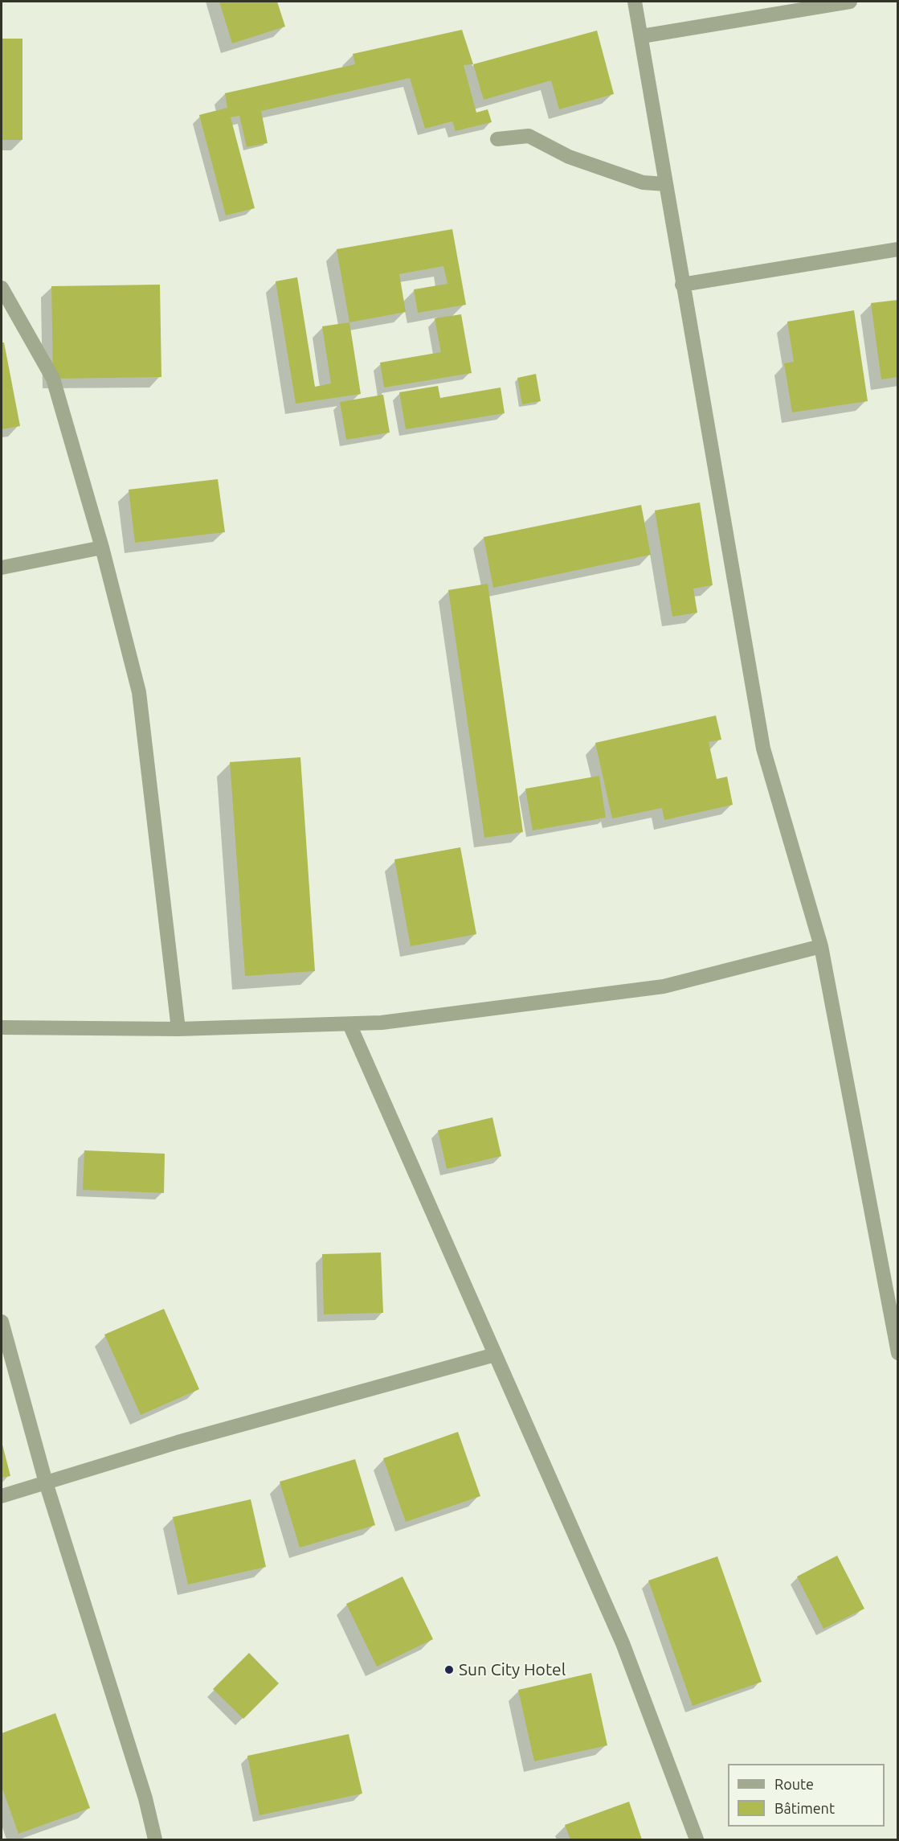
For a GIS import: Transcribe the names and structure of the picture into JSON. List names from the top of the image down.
{
  "places": ["Sun City Hotel"],
  "legend": ["Route", "Bâtiment"]
}
